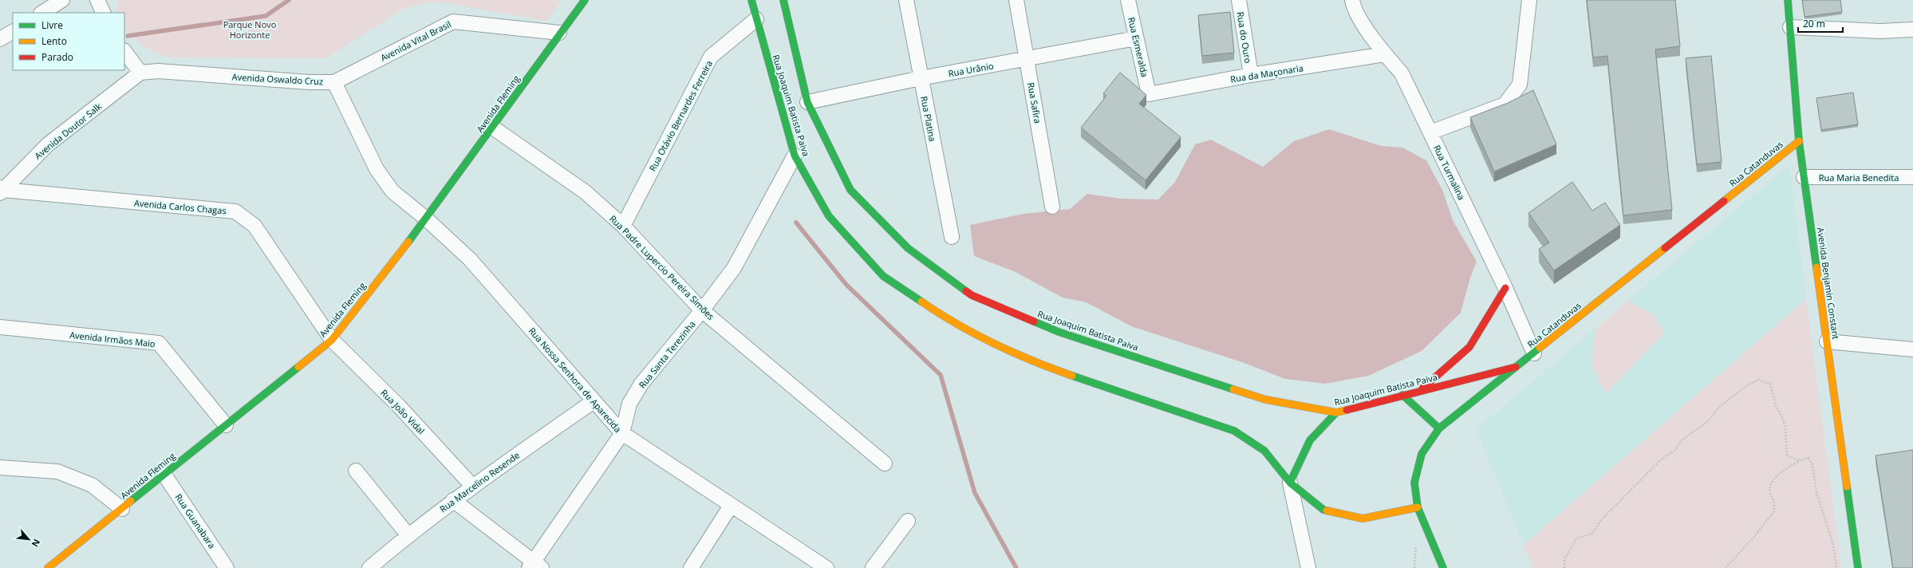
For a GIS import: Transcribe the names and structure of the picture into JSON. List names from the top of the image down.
{
  "streets": {
    "main road": [
      "Avenida Fleming",
      "Rua Joaquim Batista Paiva",
      "Rua Catanduvas",
      "Avenida Benjamin Constant"
    ],
    "street": [
      "Rua do Ouro",
      "Avenida Vital Brasil",
      "Rua Esmeralda",
      "Rua Urânio",
      "Rua da Maçonaria",
      "Avenida Oswaldo Cruz",
      "Rua Safira",
      "Rua Otávio Bernardes Ferreira",
      "Rua Platina",
      "Avenida Doutor Salk",
      "Rua Turmalina",
      "Rua Maria Benedita",
      "Avenida Carlos Chagas",
      "Rua Padre Lupercio Pereira Simões",
      "Avenida Irmãos Maio",
      "Rua Santa Terezinha",
      "Rua Nossa Senhora de Aparecida",
      "Rua João Vidal",
      "Rua Marcelino Resende",
      "Rua Guanabara"
    ]
  },
  "crossings": [
    ["Rua do Ouro", "Rua da Maçonaria"],
    ["Avenida Vital Brasil", "Avenida Oswaldo Cruz"],
    ["Avenida Vital Brasil", "Avenida Fleming"],
    ["Rua Esmeralda", "Rua Urânio"],
    ["Rua Esmeralda", "Rua da Maçonaria"],
    ["Rua Urânio", "Rua Safira"],
    ["Rua Urânio", "Rua Joaquim Batista Paiva"],
    ["Rua Urânio", "Rua Platina"],
    ["Rua da Maçonaria", "Rua Turmalina"],
    ["Avenida Oswaldo Cruz", "Avenida Fleming"],
    ["Avenida Oswaldo Cruz", "Avenida Doutor Salk"],
    ["Avenida Oswaldo Cruz", "Rua Nossa Senhora de Aparecida"],
    ["Avenida Fleming", "Avenida Carlos Chagas"],
    ["Avenida Fleming", "Rua Padre Lupercio Pereira Simões"],
    ["Avenida Fleming", "Avenida Irmãos Maio"],
    ["Avenida Fleming", "Rua Nossa Senhora de Aparecida"],
    ["Avenida Fleming", "Rua João Vidal"],
    ["Avenida Fleming", "Rua Guanabara"],
    ["Rua Joaquim Batista Paiva", "Rua Otávio Bernardes Ferreira"],
    ["Rua Joaquim Batista Paiva", "Rua Catanduvas"],
    ["Rua Joaquim Batista Paiva", "Rua Santa Terezinha"],
    ["Rua Otávio Bernardes Ferreira", "Rua Padre Lupercio Pereira Simões"],
    ["Avenida Doutor Salk", "Avenida Carlos Chagas"],
    ["Rua Catanduvas", "Rua Turmalina"],
    ["Rua Catanduvas", "Avenida Benjamin Constant"],
    ["Rua Maria Benedita", "Avenida Benjamin Constant"],
    ["Avenida Carlos Chagas", "Rua João Vidal"],
    ["Rua Padre Lupercio Pereira Simões", "Rua Santa Terezinha"],
    ["Rua Santa Terezinha", "Rua Nossa Senhora de Aparecida"],
    ["Rua Nossa Senhora de Aparecida", "Rua Marcelino Resende"],
    ["Rua João Vidal", "Rua Marcelino Resende"]
  ],
  "parks": ["Parque Novo Horizonte"],
  "legend": ["Livre", "Lento", "Parado"],
  "scale_bar": "20 m",
  "north": "bottom right"
}
